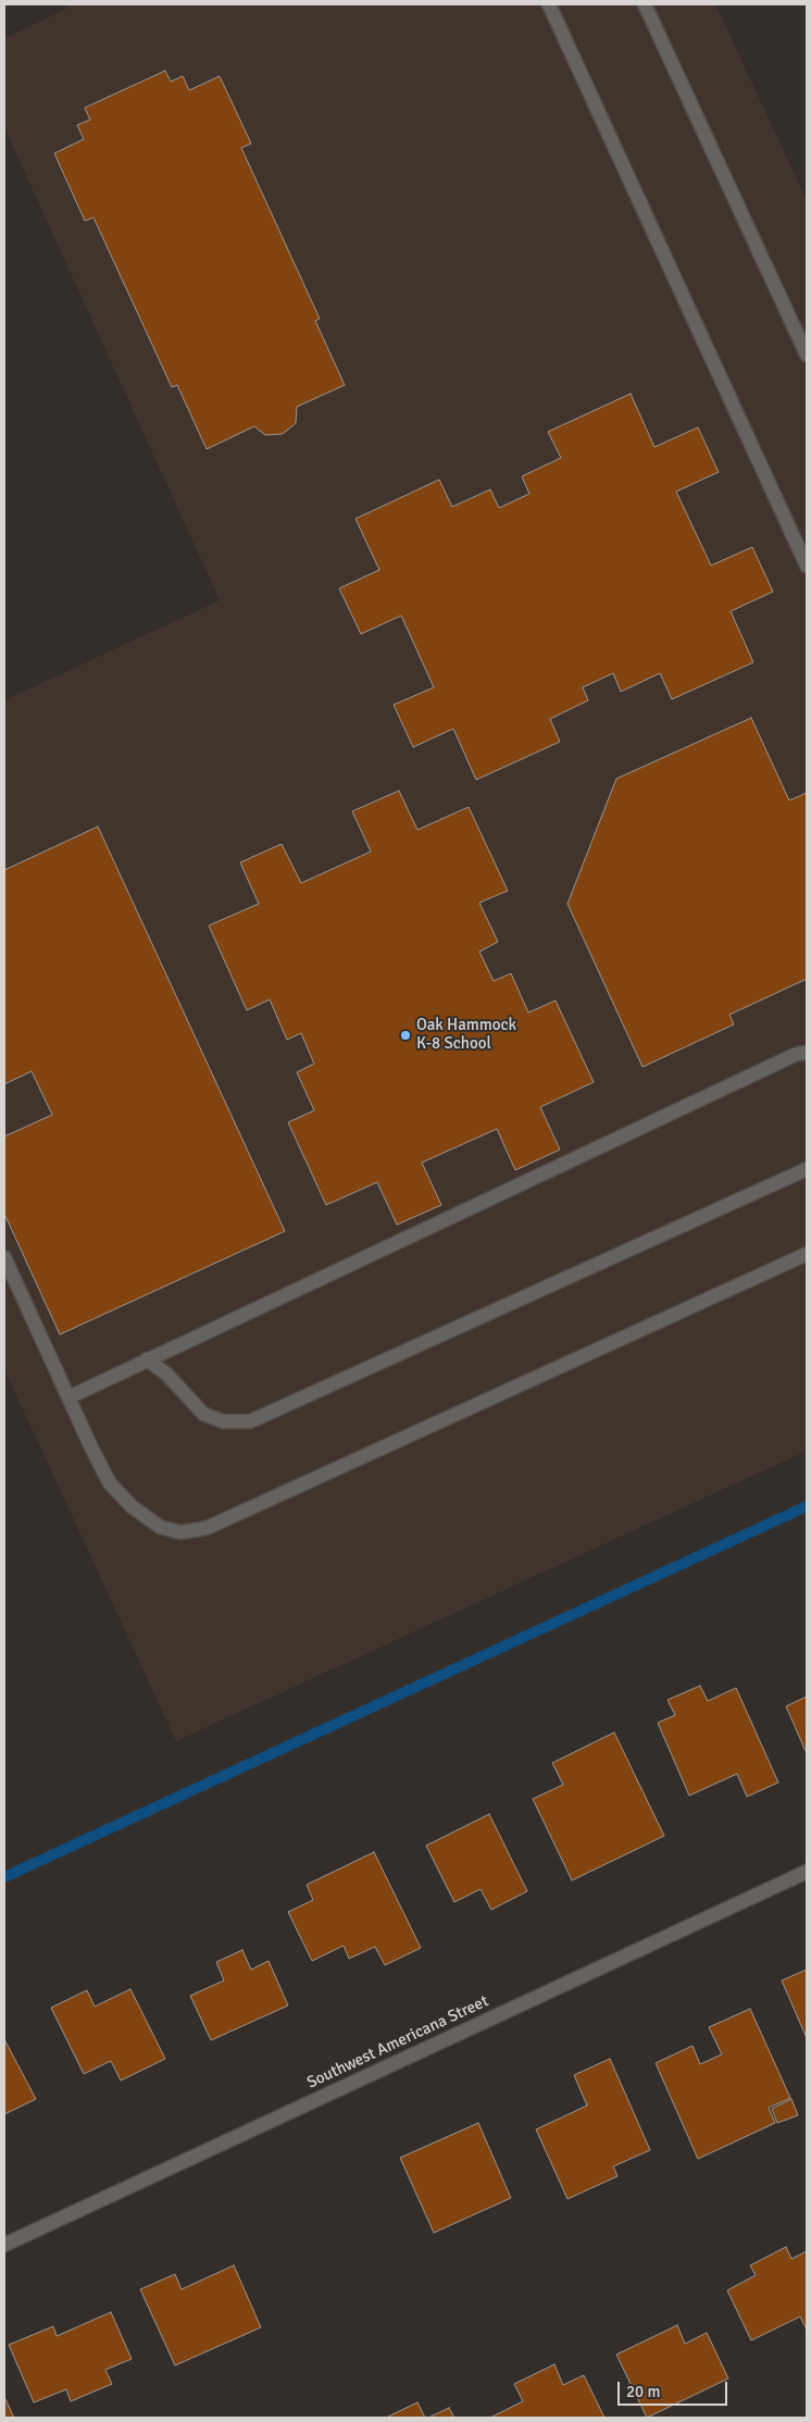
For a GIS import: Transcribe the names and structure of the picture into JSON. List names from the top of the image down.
{
  "streets": {
    "street": ["Southwest Americana Street"]
  },
  "places": ["Oak Hammock K-8 School"],
  "scale_bar": "20 m"
}
